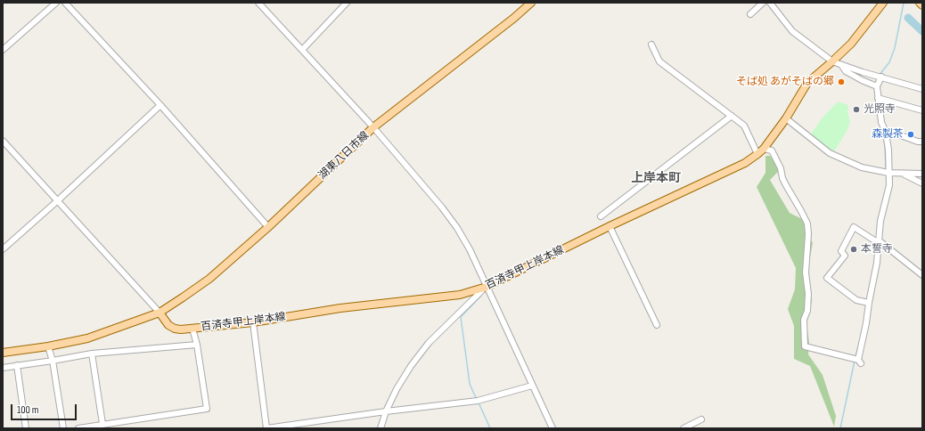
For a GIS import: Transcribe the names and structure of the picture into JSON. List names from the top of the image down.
{
  "streets": {
    "main road": ["湖東八日市線", "百済寺甲上岸本線"]
  },
  "crossings": [
    ["湖東八日市線", "百済寺甲上岸本線"]
  ],
  "districts": ["上岸本町"],
  "places": [
    "そば処 あがそばの郷",
    "光照寺",
    "森製茶",
    "本誓寺"
  ],
  "scale_bar": "100 m"
}
